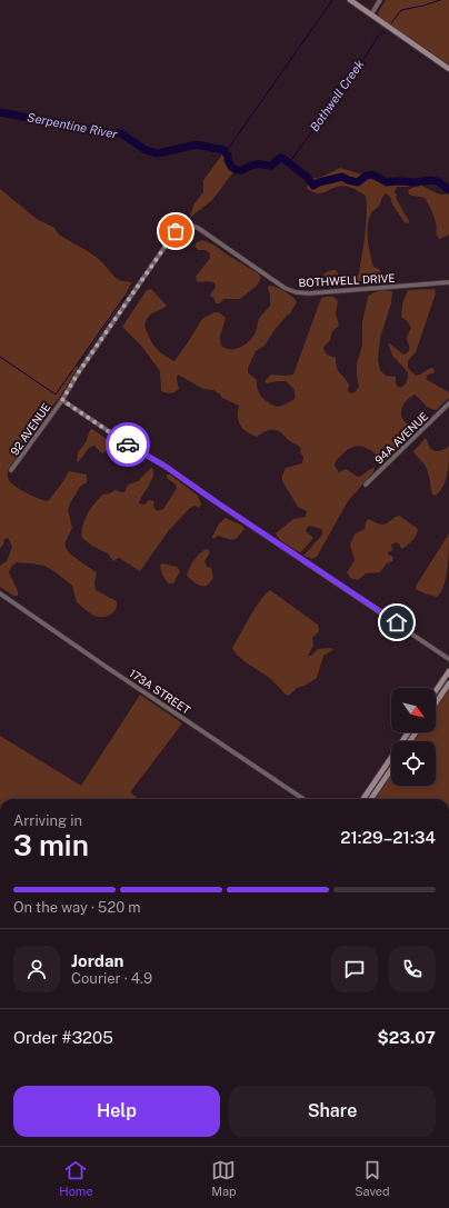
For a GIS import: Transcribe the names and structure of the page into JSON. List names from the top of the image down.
{
  "streets": {
    "street": [
      "BOTHWELL DRIVE",
      "92 AVENUE",
      "94A AVENUE",
      "173A STREET"
    ]
  },
  "crossings": [
    ["BOTHWELL DRIVE", "92 AVENUE"]
  ],
  "water": ["Bothwell Creek", "Serpentine River"],
  "north": "bottom right",
  "page": {
    "heading": ["3 min", "Arriving in", "21:29–21:34"],
    "panel": [
      "Jordan",
      "Courier · 4.9",
      "Order #3205",
      "$23.07"
    ],
    "bar": "On the way · 520 m",
    "buttons": ["Help", "Share"],
    "tabs": ["Home", "Map", "Saved"]
  }
}
